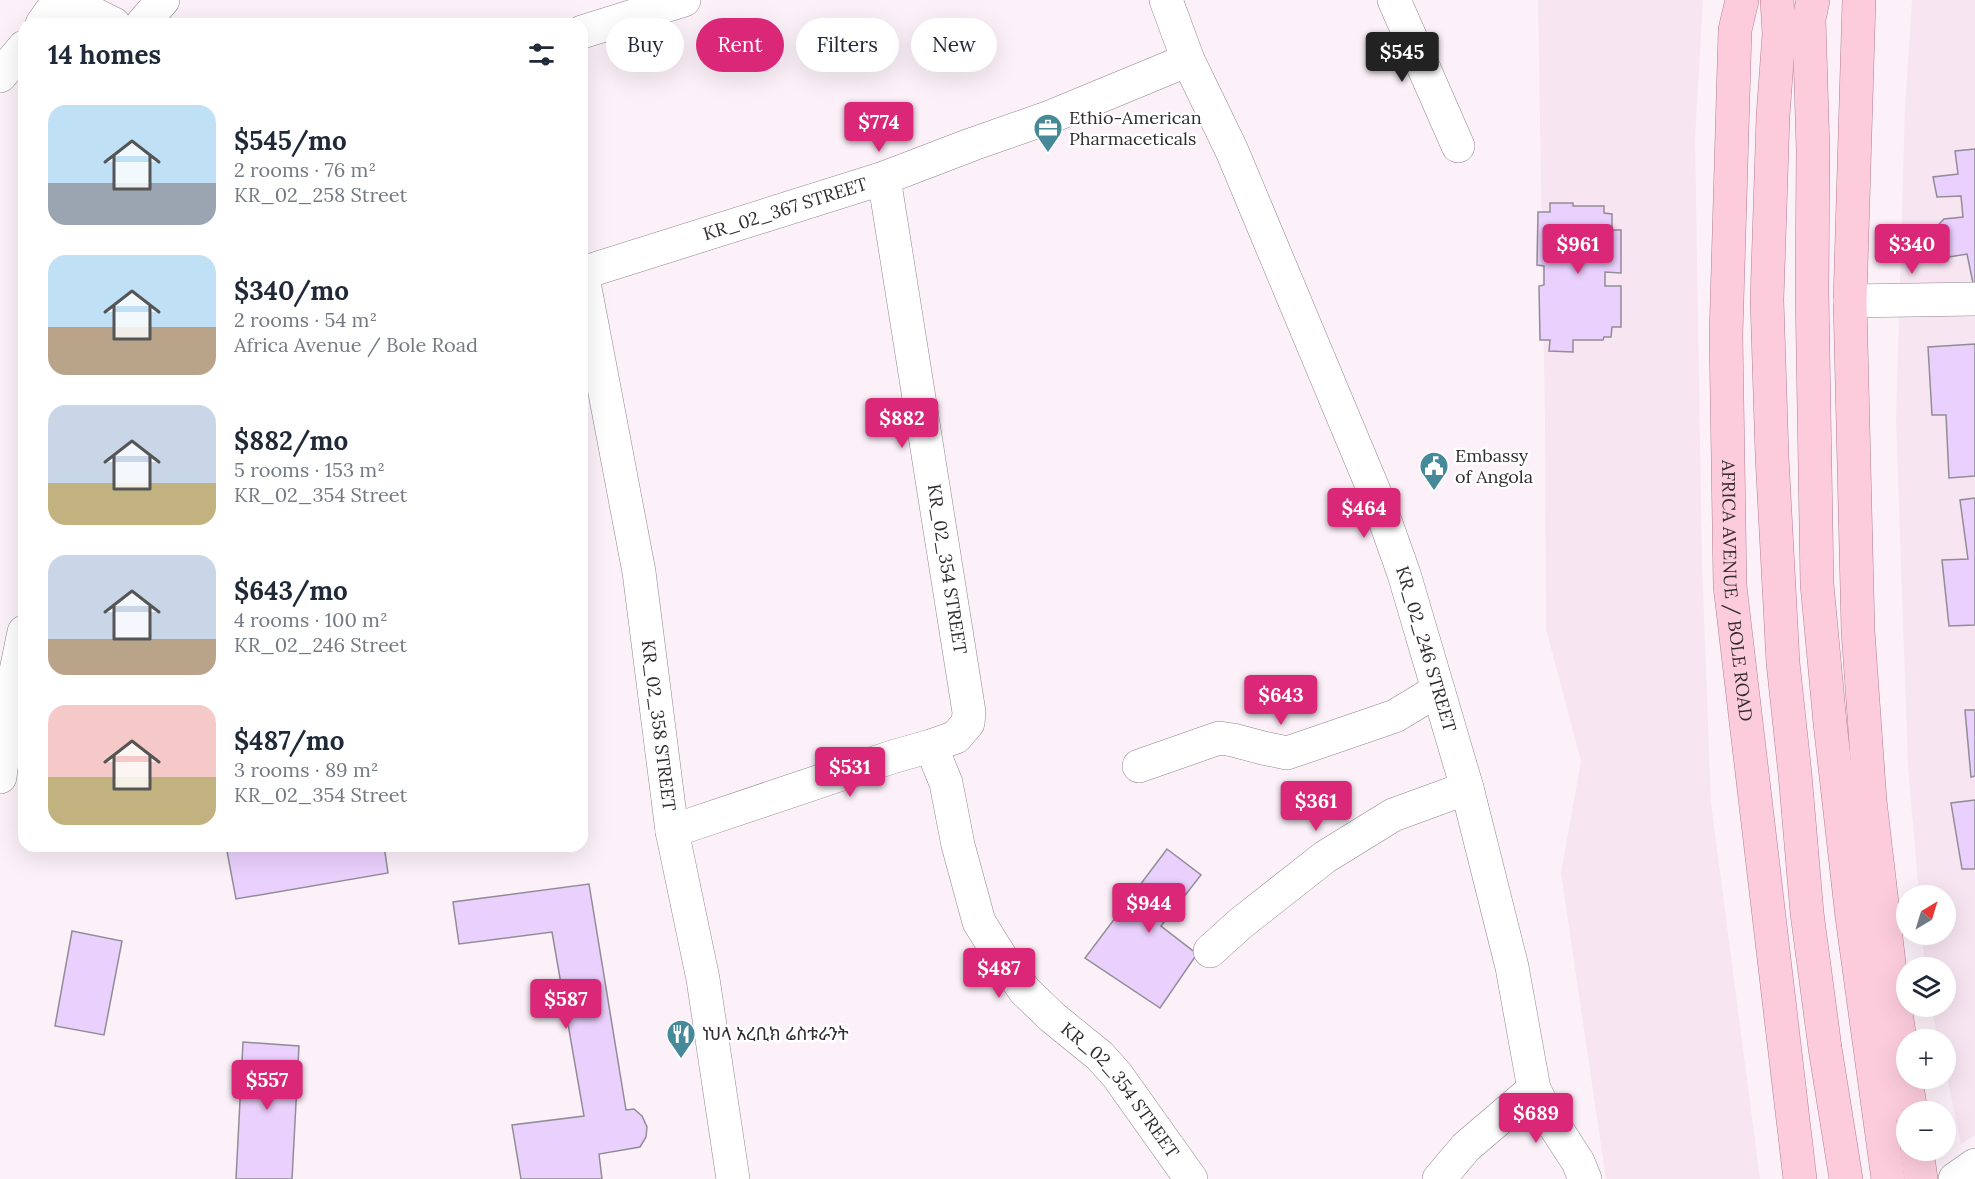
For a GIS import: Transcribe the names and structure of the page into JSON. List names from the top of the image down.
{
  "streets": {
    "main road": ["AFRICA AVENUE / BOLE ROAD"],
    "street": [
      "KR_02_367 STREET",
      "KR_02_354 STREET",
      "KR_02_246 STREET",
      "KR_02_358 STREET"
    ]
  },
  "crossings": [
    ["KR_02_367 STREET", "KR_02_354 STREET"],
    ["KR_02_367 STREET", "KR_02_246 STREET"]
  ],
  "places": {
    "office": ["Ethio-American Pharmaceticals"],
    "public building": ["Embassy of Angola"],
    "restaurant": ["ነህላ አረቢክ ሬስቱራንት"]
  },
  "north": "top right",
  "page": {
    "chip": [
      "Buy",
      "Rent",
      "Filters",
      "New"
    ],
    "heading": "14 homes",
    "price": [
      "$545",
      "$774",
      "$961",
      "$340",
      "$882",
      "$464",
      "$643",
      "$531",
      "$361",
      "$944",
      "$487",
      "$587",
      "$557",
      "$689"
    ],
    "list": [
      {
        "name": "$545/mo",
        "note": "2 rooms · 76 m² · KR_02_258 Street"
      },
      {
        "name": "$340/mo",
        "note": "2 rooms · 54 m² · Africa Avenue / Bole Road"
      },
      {
        "name": "$882/mo",
        "note": "5 rooms · 153 m² · KR_02_354 Street"
      },
      {
        "name": "$643/mo",
        "note": "4 rooms · 100 m² · KR_02_246 Street"
      },
      {
        "name": "$487/mo",
        "note": "3 rooms · 89 m² · KR_02_354 Street"
      }
    ],
    "map_buttons": ["+", "−"]
  }
}
